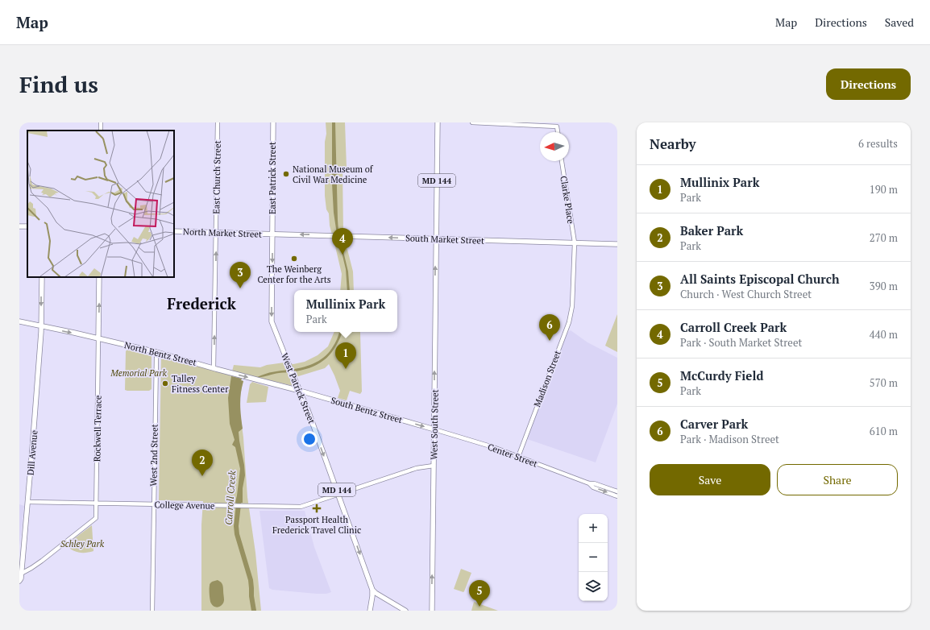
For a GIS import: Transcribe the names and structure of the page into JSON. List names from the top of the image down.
{
  "streets": {
    "main road": [
      "East Patrick Street",
      "MD 144",
      "North Market Street",
      "South Market Street",
      "North Bentz Street",
      "West Patrick Street",
      "South Bentz Street",
      "West South Street",
      "Dill Avenue"
    ],
    "street": [
      "East Church Street",
      "Clarke Place",
      "Madison Street",
      "Rockwell Terrace",
      "West 2nd Street",
      "Center Street",
      "College Avenue"
    ]
  },
  "crossings": [
    ["East Church Street", "North Market Street"],
    ["East Church Street", "North Bentz Street"],
    ["East Patrick Street", "North Market Street"],
    ["East Patrick Street", "South Market Street"],
    ["East Patrick Street", "West Patrick Street"],
    ["MD 144", "South Market Street"],
    ["MD 144", "West South Street"],
    ["Clarke Place", "South Market Street"],
    ["Clarke Place", "Madison Street"],
    ["North Market Street", "South Market Street"],
    ["North Market Street", "West Patrick Street"],
    ["South Market Street", "Madison Street"],
    ["South Market Street", "West Patrick Street"],
    ["South Market Street", "West South Street"],
    ["North Bentz Street", "West Patrick Street"],
    ["North Bentz Street", "South Bentz Street"],
    ["North Bentz Street", "Rockwell Terrace"],
    ["North Bentz Street", "Dill Avenue"],
    ["Madison Street", "Center Street"],
    ["West Patrick Street", "South Bentz Street"],
    ["West Patrick Street", "College Avenue"],
    ["South Bentz Street", "West South Street"],
    ["South Bentz Street", "Center Street"],
    ["West South Street", "Center Street"],
    ["West South Street", "College Avenue"],
    ["Rockwell Terrace", "Dill Avenue"],
    ["Rockwell Terrace", "College Avenue"],
    ["Dill Avenue", "College Avenue"],
    ["West 2nd Street", "College Avenue"]
  ],
  "one_way": [
    "East Church Street",
    "South Market Street",
    "North Bentz Street",
    "West Patrick Street",
    "South Bentz Street",
    "West South Street"
  ],
  "districts": ["Frederick"],
  "water": ["Carroll Creek"],
  "parks": ["Memorial Park", "Schley Park"],
  "places": {
    "other": ["National Museum of Civil War Medicine", "The Weinberg Center for the Arts", "Talley Fitness Center"],
    "health": ["Passport Health Frederick Travel Clinic"]
  },
  "north": "left",
  "page": {
    "header": "Map",
    "nav": ["Map", "Directions", "Saved"],
    "buttons": [
      "Directions",
      ["Save", "Share"]
    ],
    "title": "Find us",
    "heading": ["Nearby", "6 results"],
    "list": [
      {
        "mark": "1",
        "name": "Mullinix Park",
        "note": "Park",
        "value": "190 m"
      },
      {
        "mark": "2",
        "name": "Baker Park",
        "note": "Park",
        "value": "270 m"
      },
      {
        "mark": "3",
        "name": "All Saints Episcopal Church",
        "note": "Church · West Church Street",
        "value": "390 m"
      },
      {
        "mark": "4",
        "name": "Carroll Creek Park",
        "note": "Park · South Market Street",
        "value": "440 m"
      },
      {
        "mark": "5",
        "name": "McCurdy Field",
        "note": "Park",
        "value": "570 m"
      },
      {
        "mark": "6",
        "name": "Carver Park",
        "note": "Park · Madison Street",
        "value": "610 m"
      }
    ],
    "pins": [
      "4",
      "3",
      "6",
      "1",
      "2",
      "5"
    ],
    "popup": ["Mullinix Park", "Park"],
    "map_buttons": ["+", "−"]
  }
}
